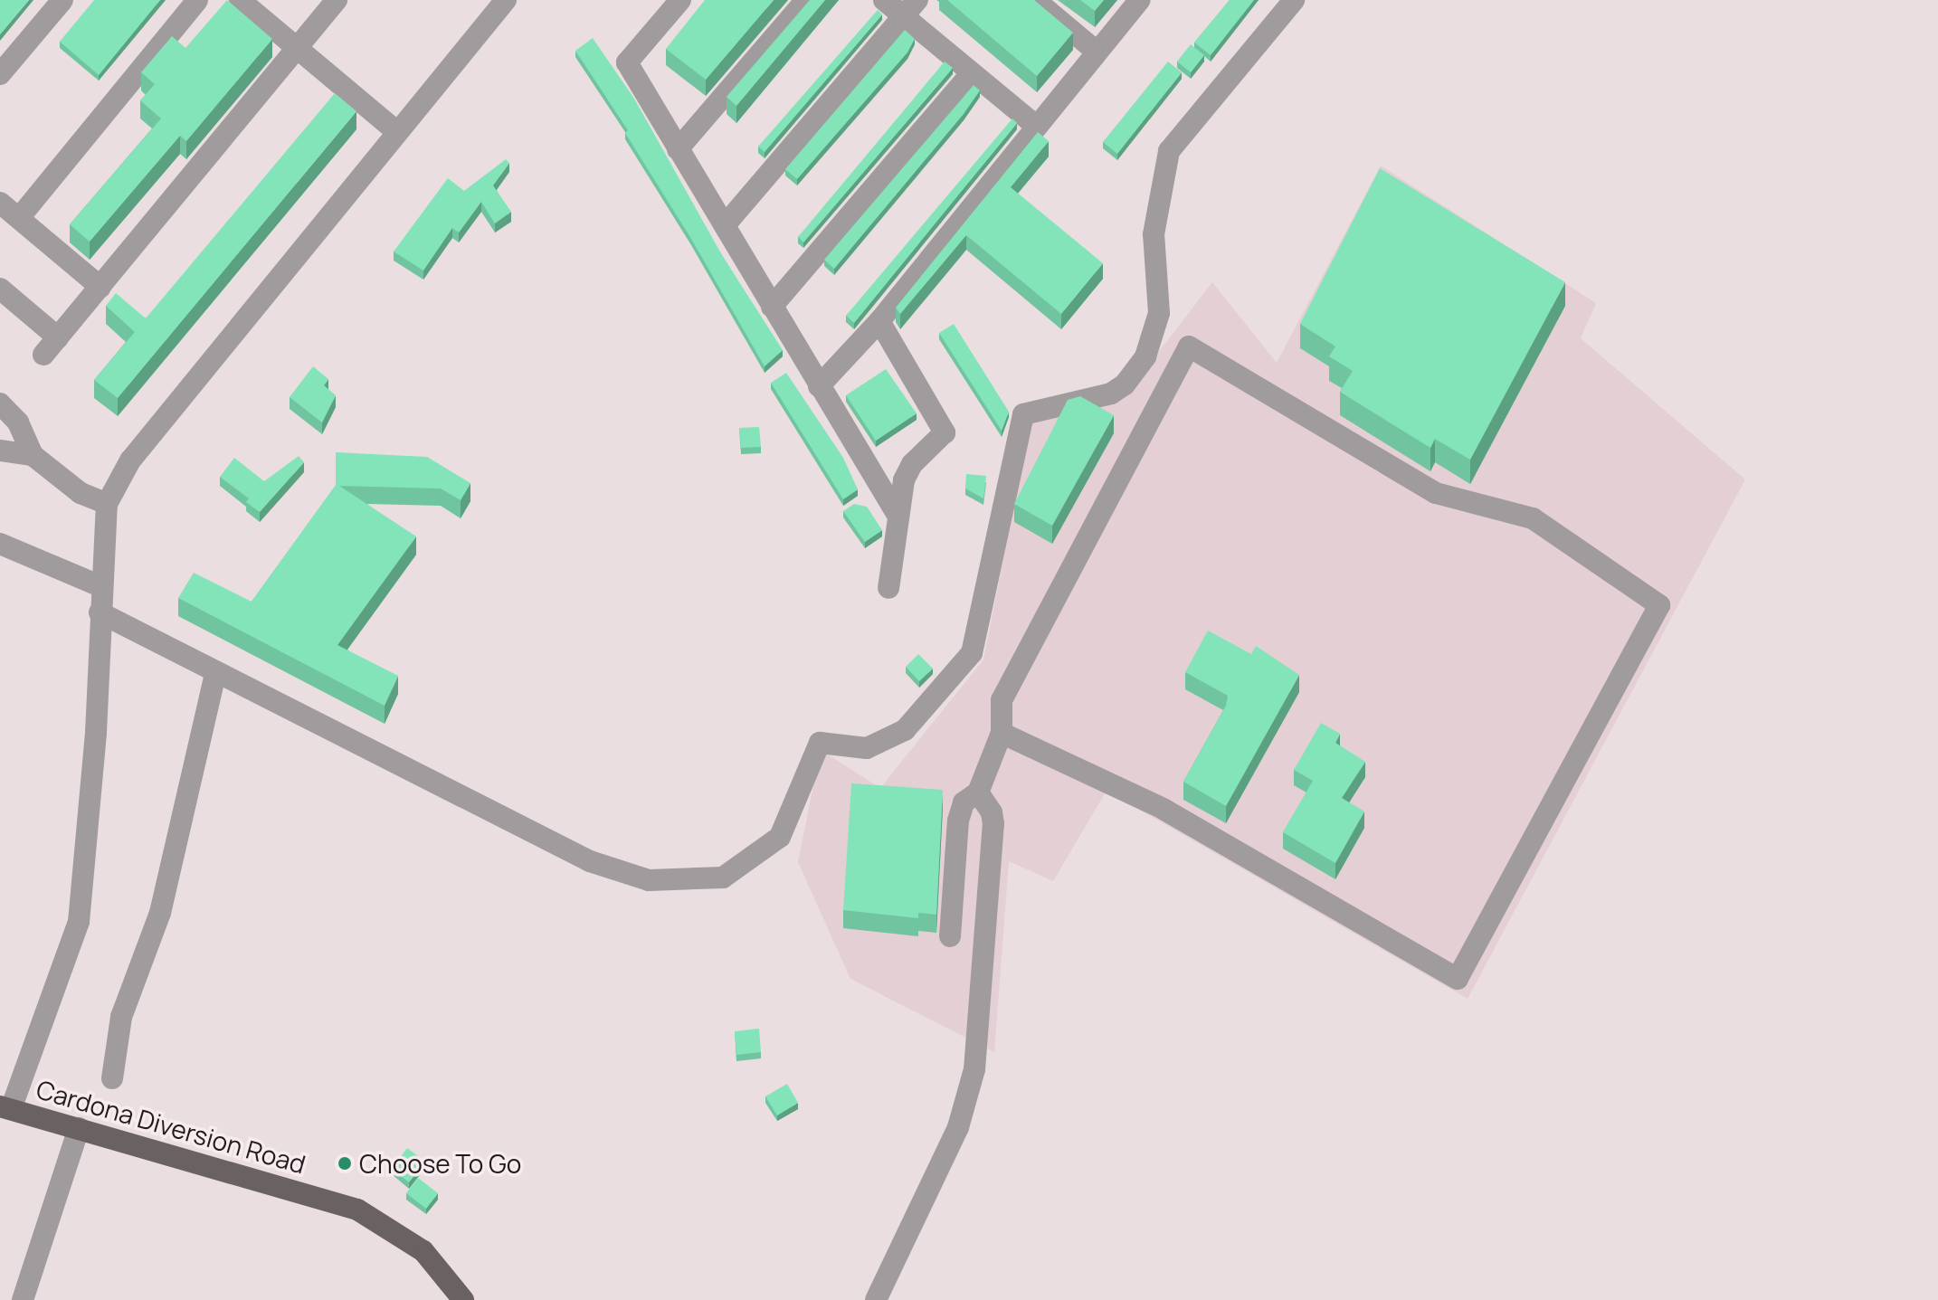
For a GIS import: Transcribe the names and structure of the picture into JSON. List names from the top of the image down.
{
  "streets": {
    "main road": ["Cardona Diversion Road"]
  },
  "places": ["Choose To Go"]
}
